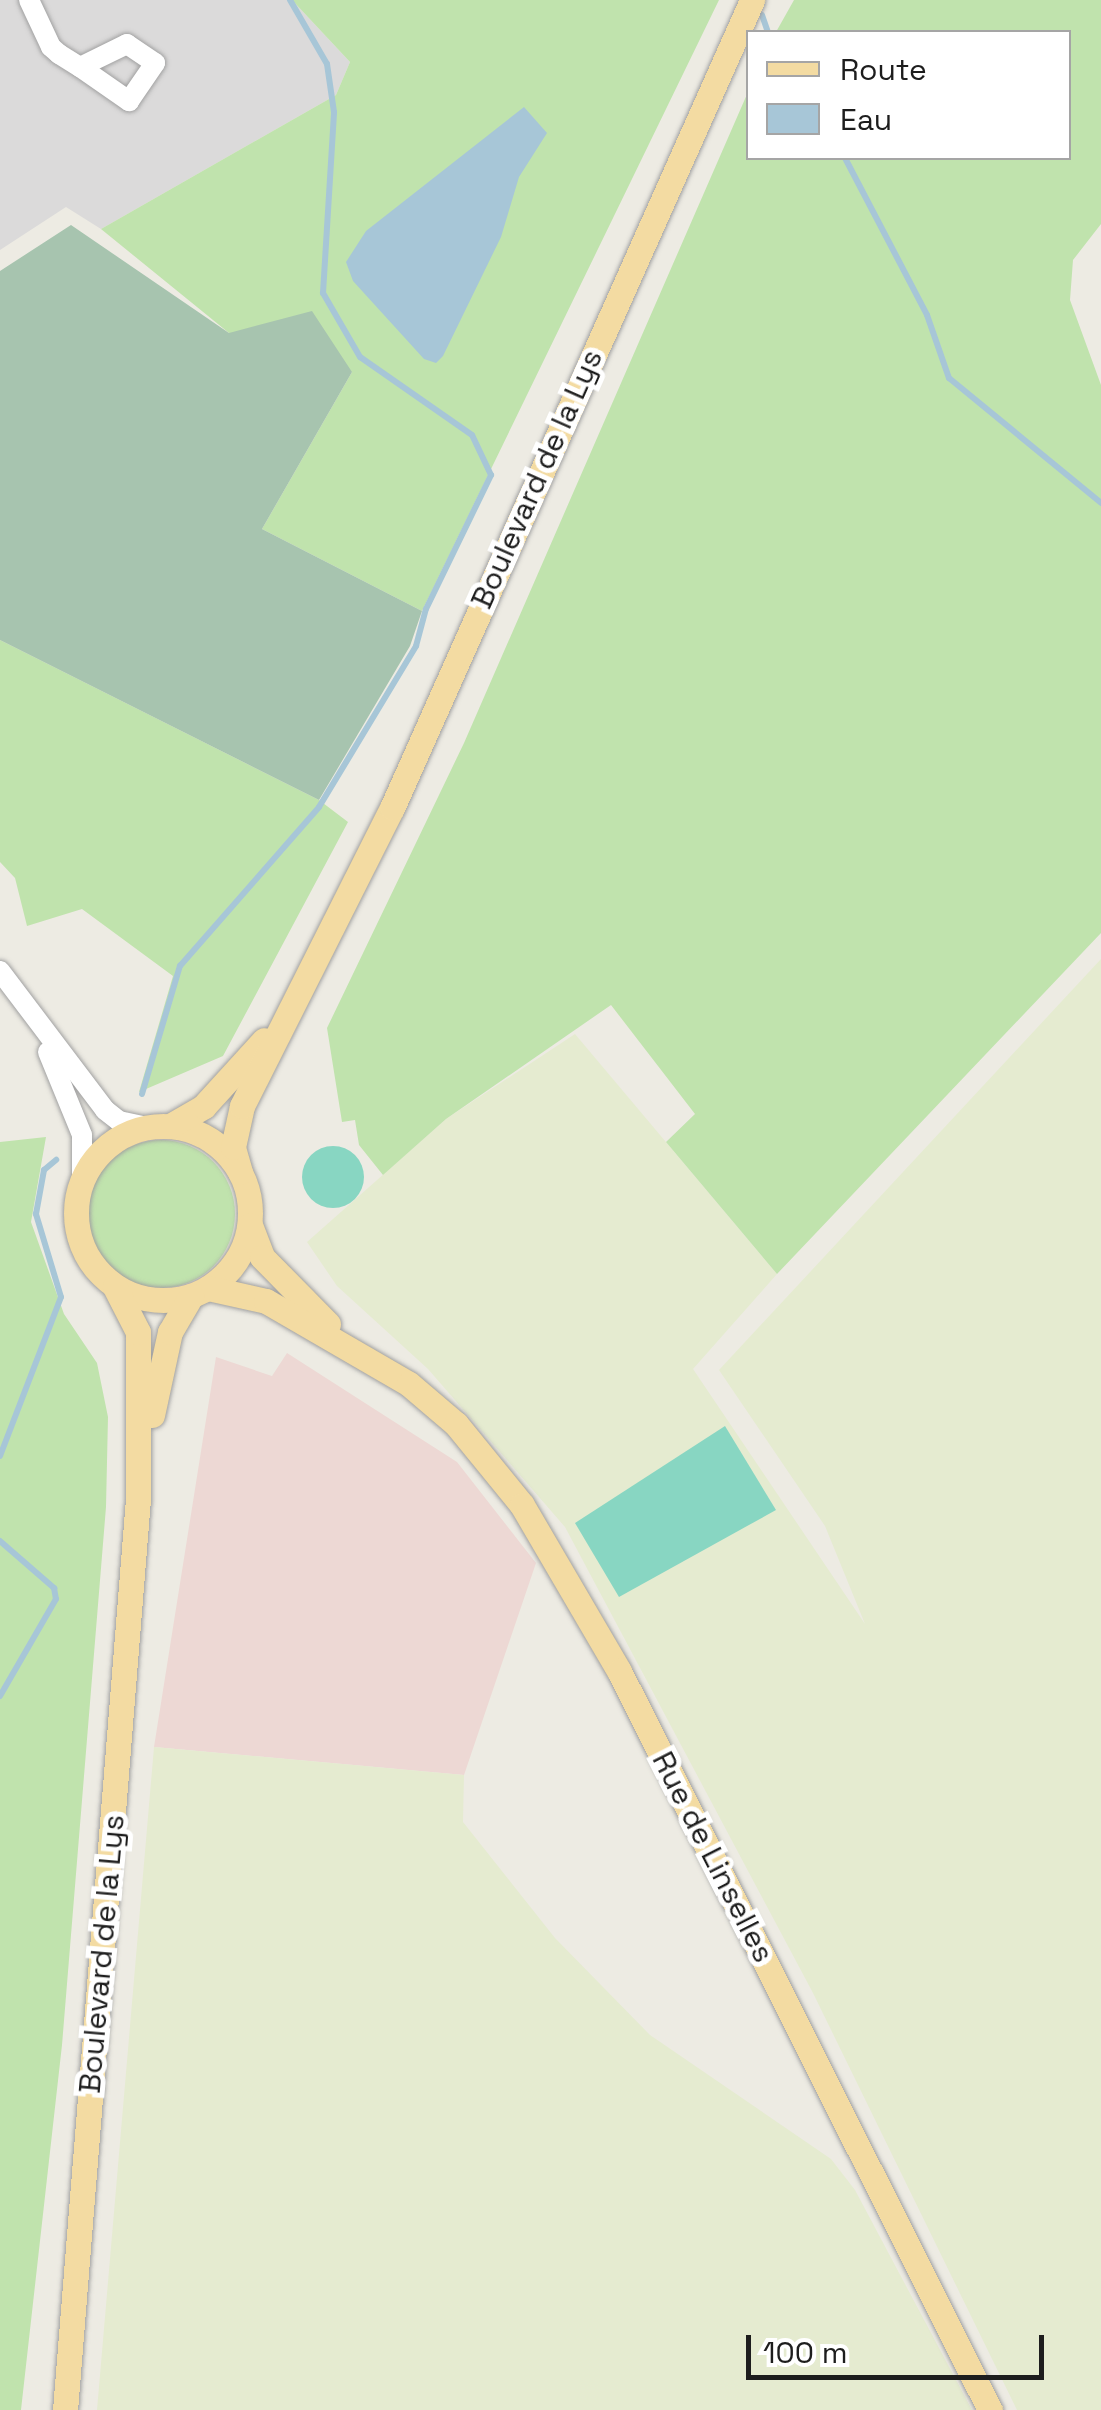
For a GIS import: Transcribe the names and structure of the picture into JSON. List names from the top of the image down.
{
  "streets": {
    "main road": ["Boulevard de la Lys", "Rue de Linselles"]
  },
  "crossings": [
    ["Boulevard de la Lys", "Rue de Linselles"]
  ],
  "legend": ["Route", "Eau"],
  "scale_bar": "100 m"
}
